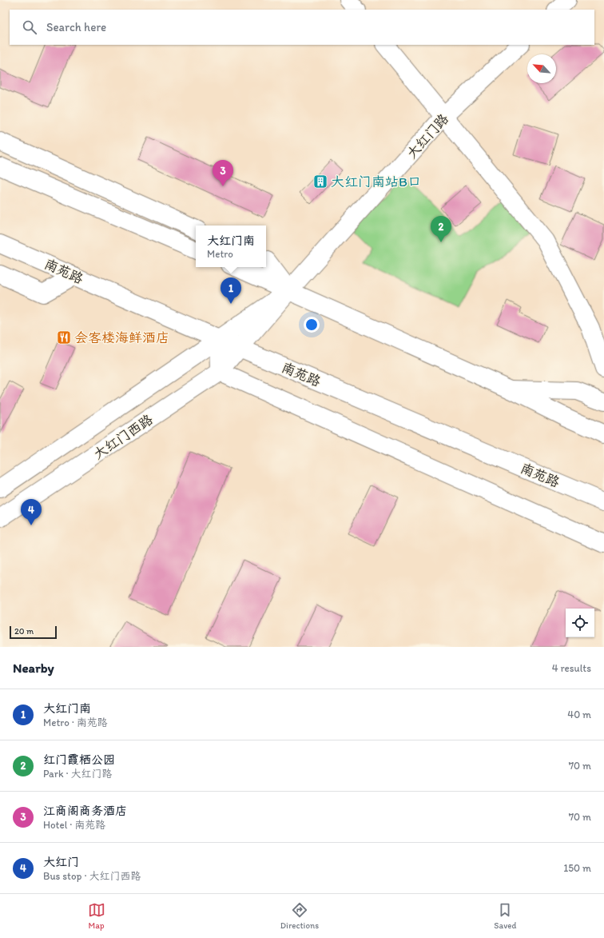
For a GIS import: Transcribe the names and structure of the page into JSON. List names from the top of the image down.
{
  "streets": {
    "main road": ["大红门路", "南苑路", "大红门西路"]
  },
  "crossings": [
    ["大红门路", "大红门西路"],
    ["南苑路", "大红门西路"]
  ],
  "places": {
    "building": ["大红门南站B口"],
    "restaurant": ["会客楼海鲜酒店"]
  },
  "scale_bar": "20 m",
  "north": "top left",
  "page": {
    "search": "Search here",
    "pins": [
      "3",
      "2",
      "1",
      "4"
    ],
    "popup": ["大红门南", "Metro"],
    "scale": "20 m",
    "heading": ["Nearby", "4 results"],
    "list": [
      {
        "mark": "1",
        "name": "大红门南",
        "note": "Metro · 南苑路",
        "value": "40 m"
      },
      {
        "mark": "2",
        "name": "红门霞栖公园",
        "note": "Park · 大红门路",
        "value": "70 m"
      },
      {
        "mark": "3",
        "name": "江商阁商务酒店",
        "note": "Hotel · 南苑路",
        "value": "70 m"
      },
      {
        "mark": "4",
        "name": "大红门",
        "note": "Bus stop · 大红门西路",
        "value": "150 m"
      }
    ],
    "nav": ["Map", "Directions", "Saved"]
  }
}
